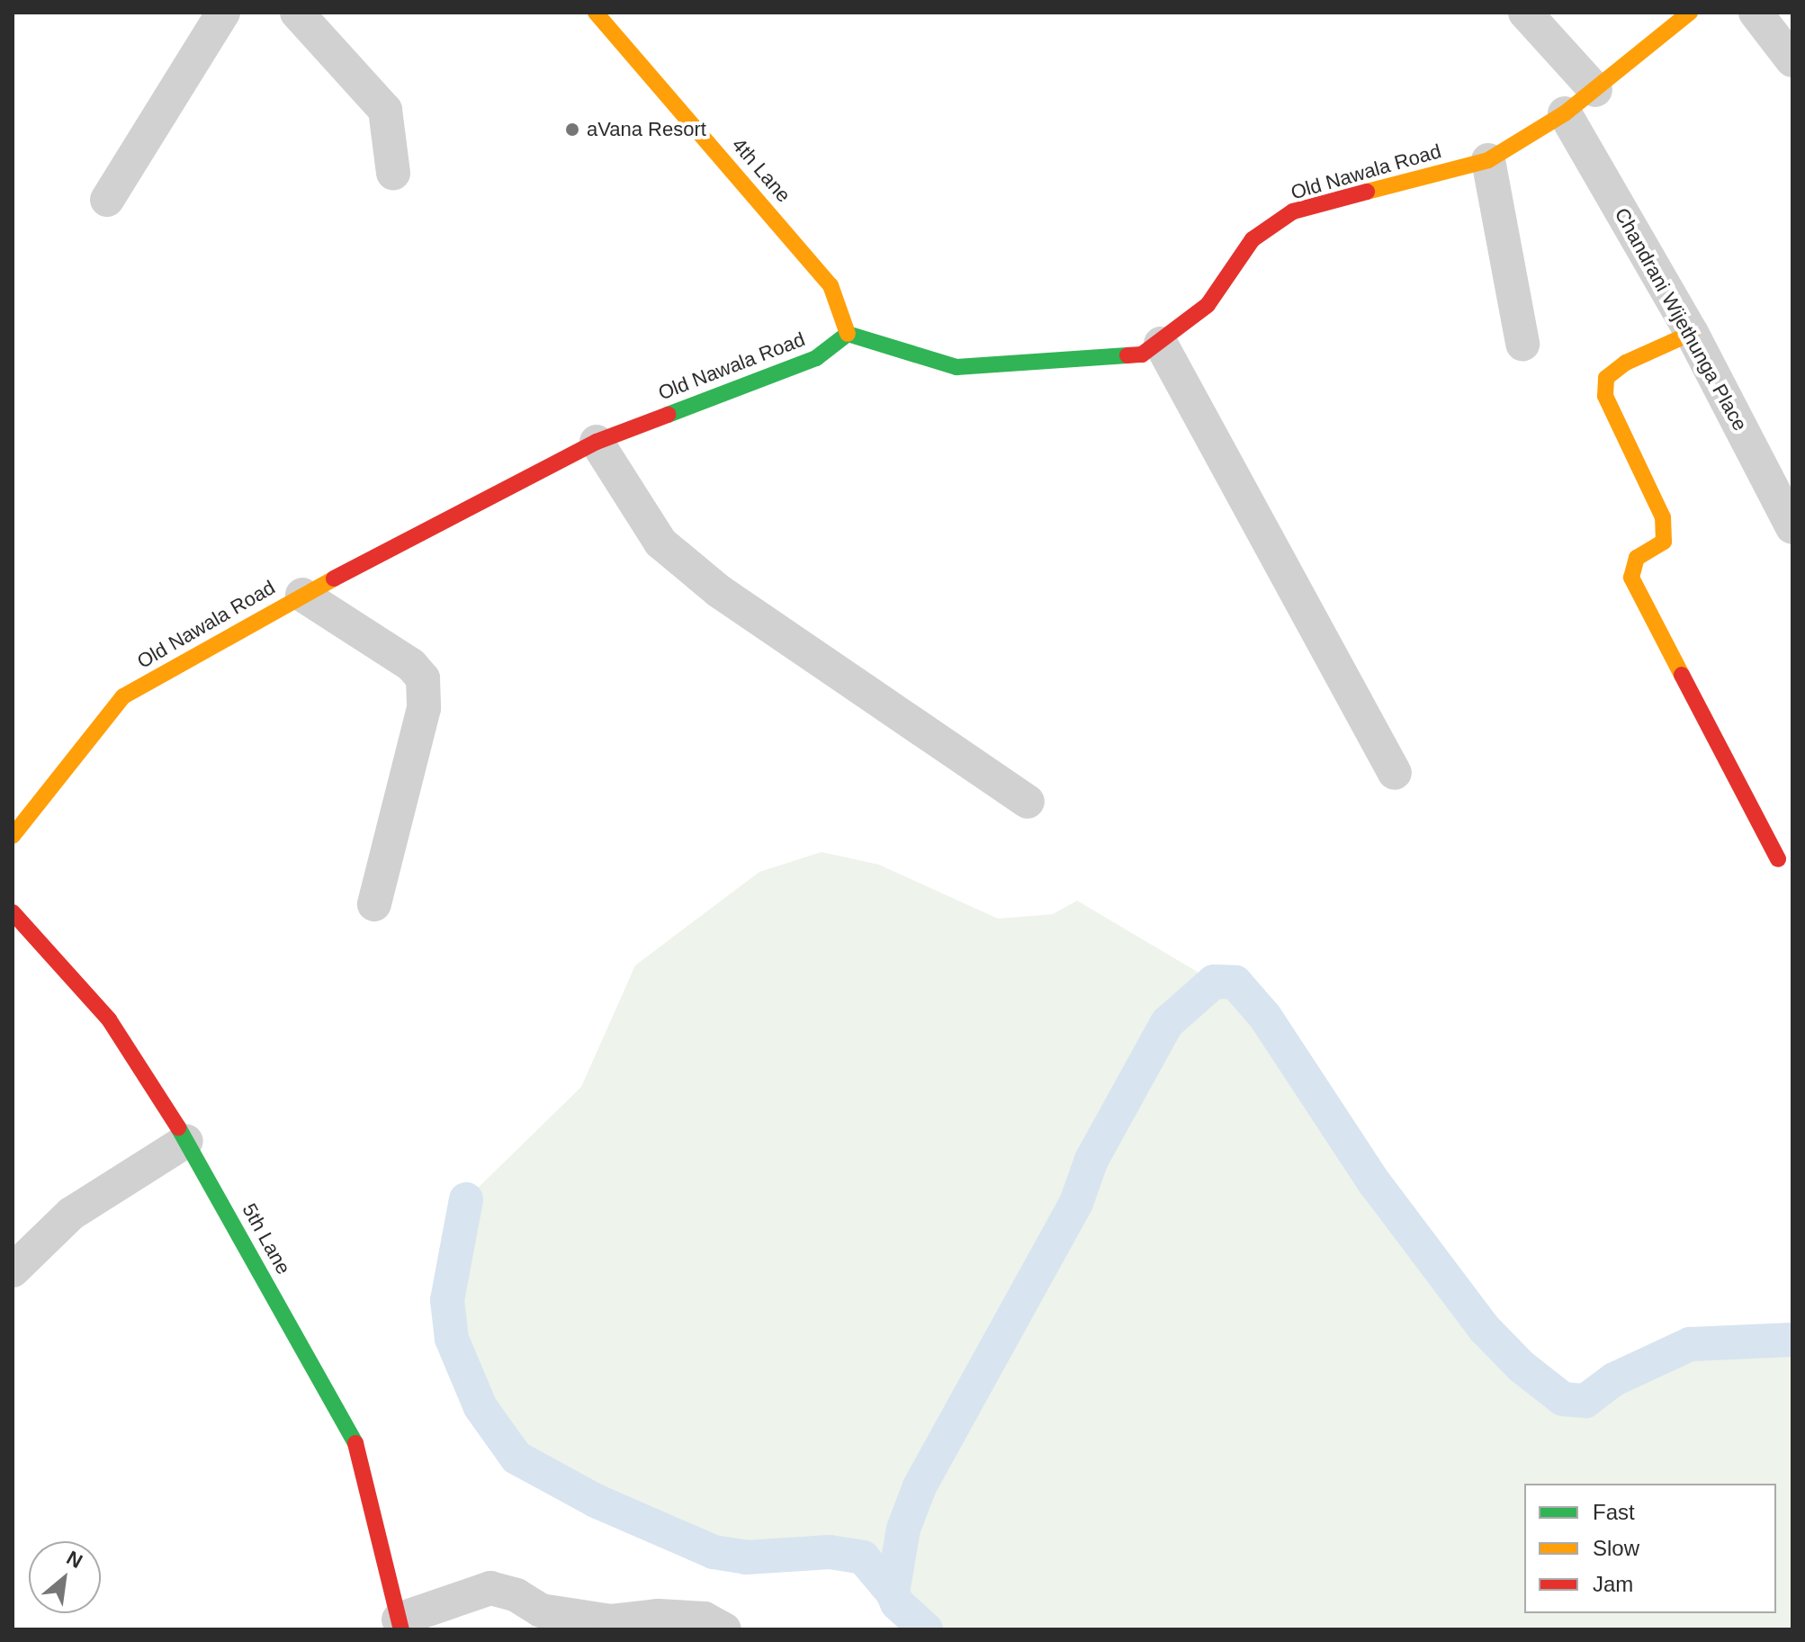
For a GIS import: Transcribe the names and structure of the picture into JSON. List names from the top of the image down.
{
  "streets": {
    "street": [
      "4th Lane",
      "Old Nawala Road",
      "Chandrani Wijethunga Place",
      "5th Lane"
    ]
  },
  "crossings": [
    ["4th Lane", "Old Nawala Road"],
    ["Old Nawala Road", "Chandrani Wijethunga Place"]
  ],
  "places": ["aVana Resort"],
  "legend": ["Fast", "Slow", "Jam"],
  "north": "top right"
}
